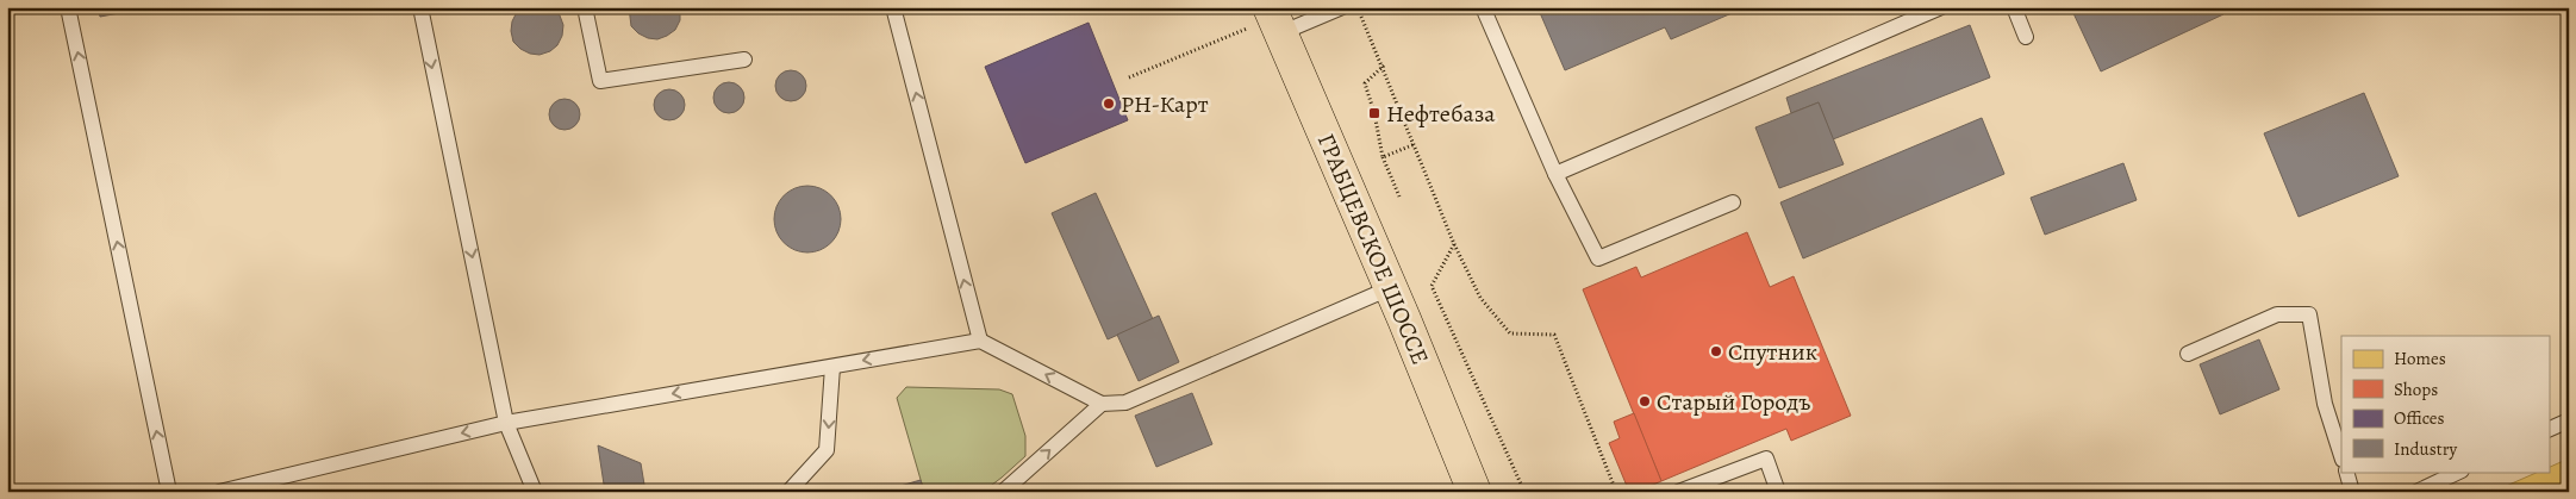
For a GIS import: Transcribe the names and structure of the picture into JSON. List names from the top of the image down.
{
  "streets": {
    "main road": ["ГРАБЦЕВСКОЕ ШОССЕ"]
  },
  "places": {
    "other": ["РН-Карт", "Спутник", "Старый Городъ"],
    "transit": ["Нефтебаза"]
  },
  "legend": [
    "Homes",
    "Shops",
    "Offices",
    "Industry"
  ]
}
